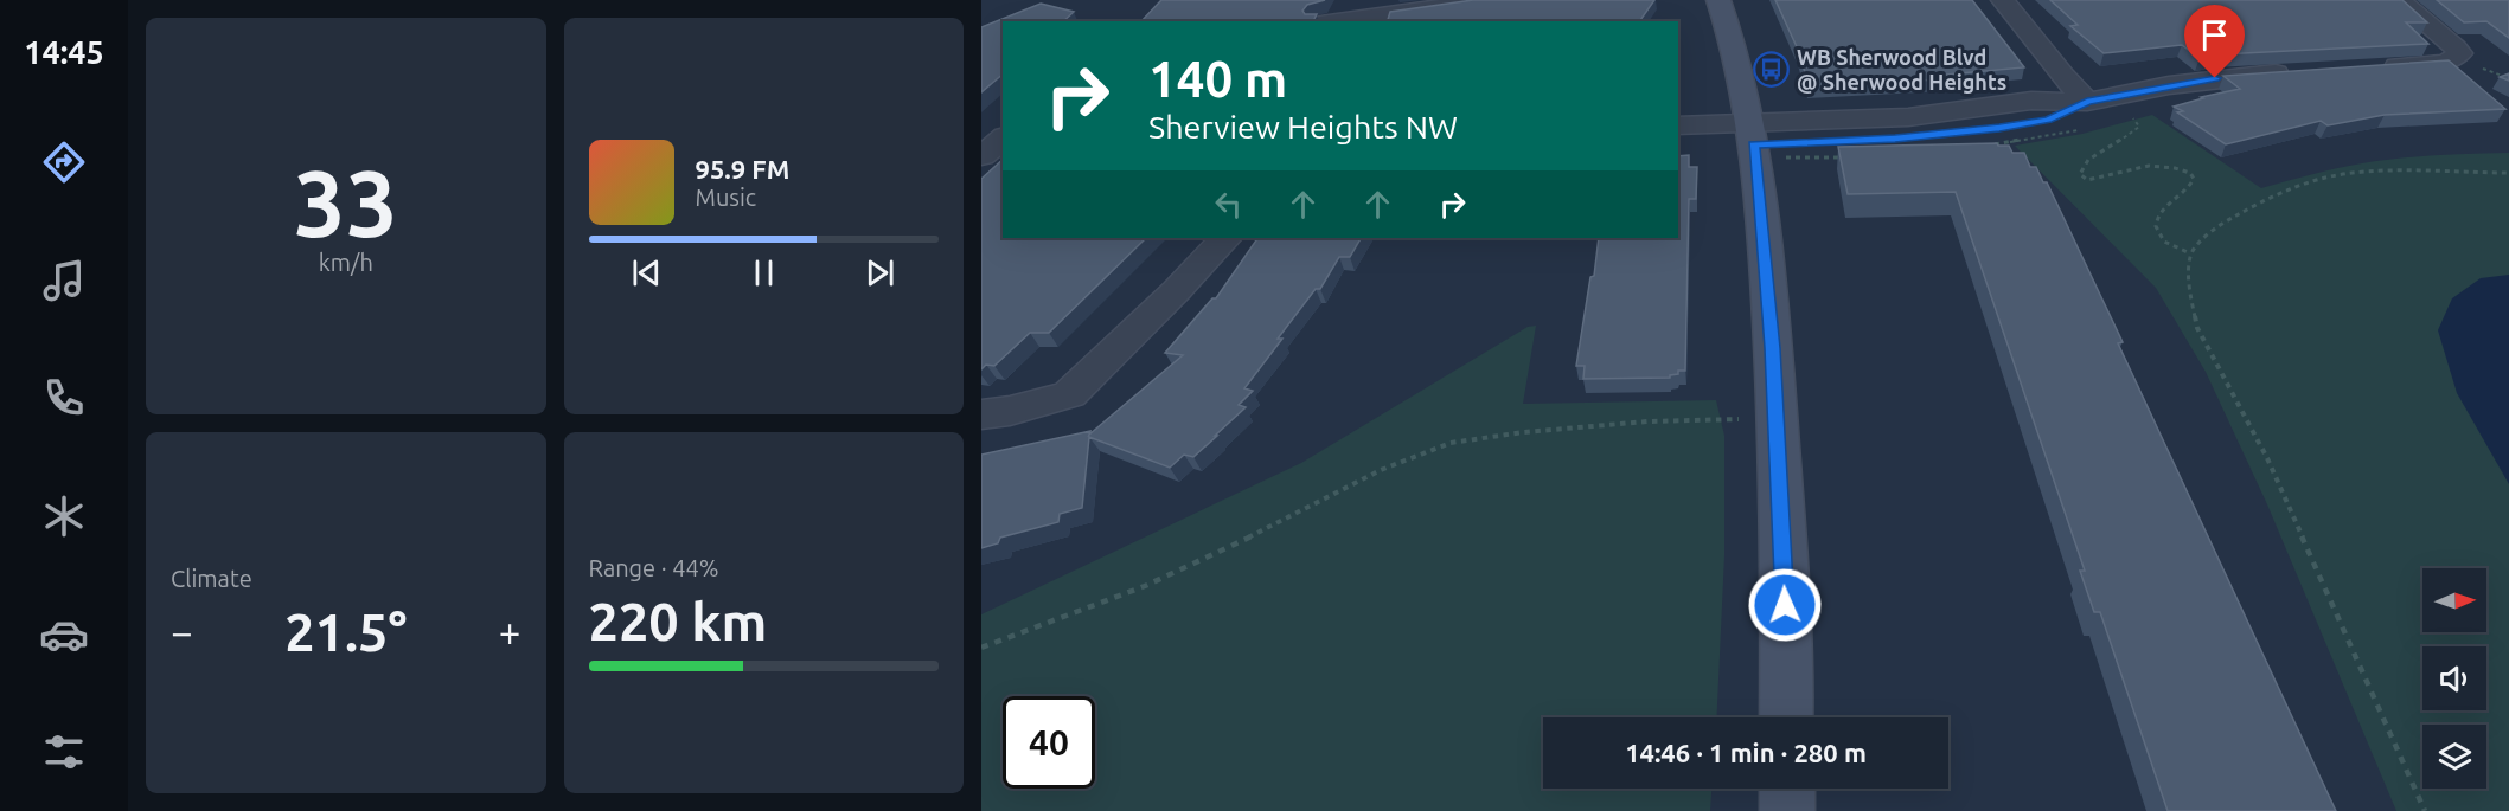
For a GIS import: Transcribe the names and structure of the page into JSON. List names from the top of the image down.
{
  "places": {
    "bus stop": ["WB Sherwood Blvd @ Sherwood Heights"]
  },
  "north": "right",
  "page": {
    "tabs": "14:45",
    "tile": [
      ["33", "km/h"],
      "Climate",
      ["Range · 44%", "220 km"]
    ],
    "turn": ["140 m", "Sherview Heights NW"],
    "song": ["95.9 FM", "Music"],
    "heat": ["−", "21.5°", "+"],
    "limit": "40",
    "trip": "14:46 · 1 min · 280 m"
  }
}
